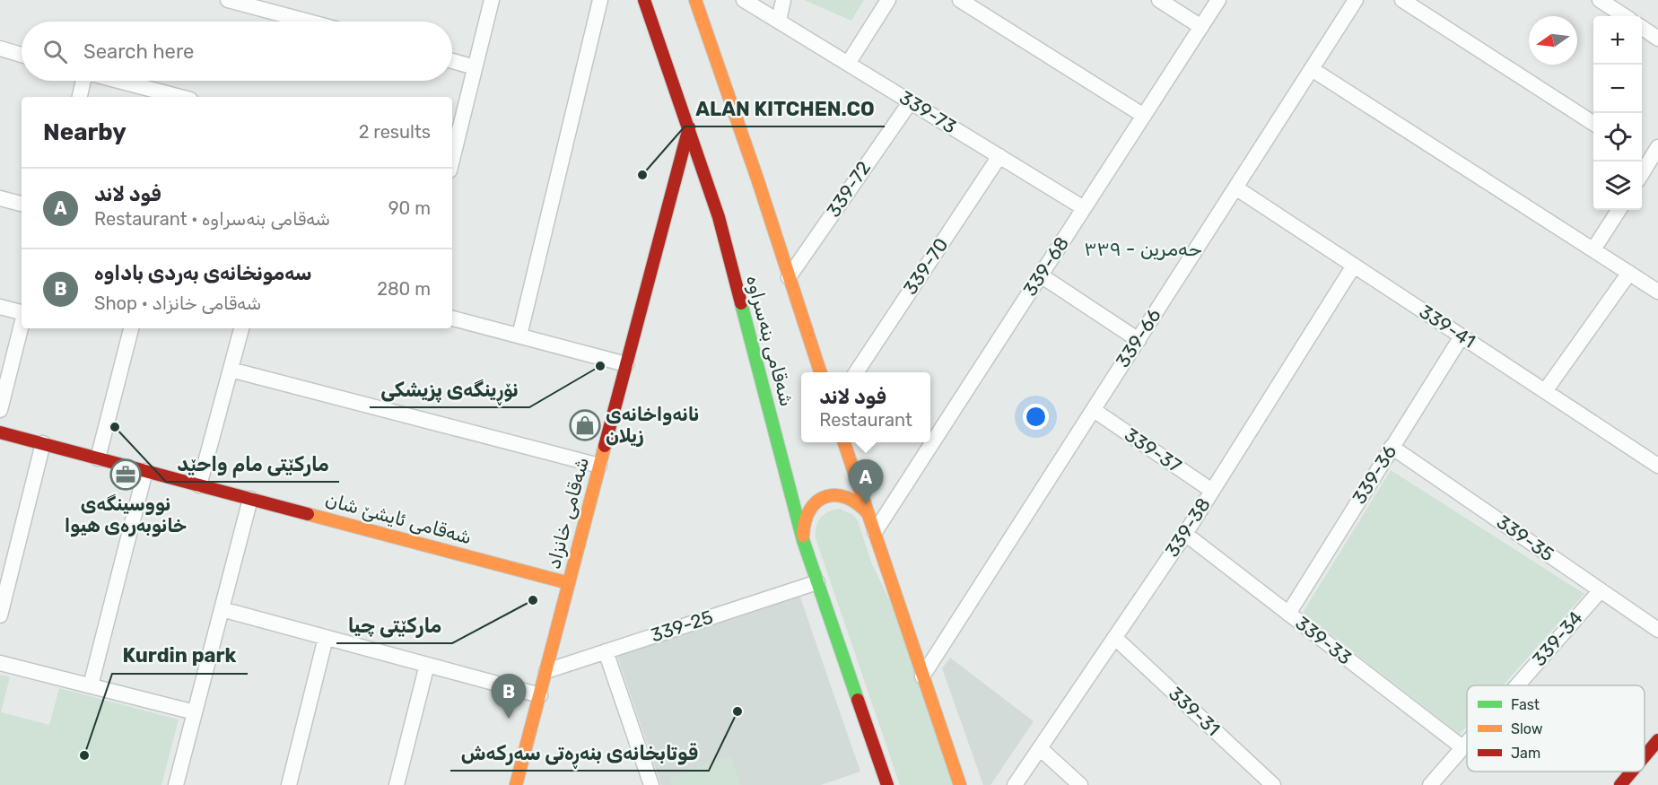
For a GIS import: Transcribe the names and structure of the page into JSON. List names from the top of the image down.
{
  "streets": {
    "main road": ["شەقامی بنەسراوە", "شەقامی خانزاد", "شەقامی ئایشێ شان"],
    "street": [
      "339-73",
      "339-72",
      "339-70",
      "339-68",
      "339-41",
      "339-66",
      "339-37",
      "339-36",
      "339-38",
      "339-35",
      "339-25",
      "339-34",
      "339-33",
      "339-31"
    ]
  },
  "crossings": [
    ["339-73", "339-72"],
    ["339-73", "339-70"],
    ["339-73", "339-68"],
    ["339-72", "شەقامی بنەسراوە"],
    ["339-41", "339-66"],
    ["339-41", "339-36"],
    ["339-41", "339-38"],
    ["339-66", "339-37"],
    ["شەقامی بنەسراوە", "شەقامی خانزاد"],
    ["شەقامی بنەسراوە", "339-25"],
    ["339-37", "339-38"],
    ["339-36", "339-35"],
    ["339-36", "339-33"],
    ["شەقامی خانزاد", "شەقامی ئایشێ شان"],
    ["شەقامی خانزاد", "339-25"],
    ["339-38", "339-33"],
    ["339-38", "339-31"],
    ["339-35", "339-34"],
    ["339-34", "339-33"]
  ],
  "districts": ["حەمرین - ٣٣٩"],
  "places": {
    "other": [
      "ALAN KITCHEN.CO",
      "نۆڕینگەی پزیشکی",
      "مارکێتی مام واحێد",
      "مارکێتی چیا",
      "قوتابخانەی بنەڕەتی سەرکەش",
      "Kurdin park"
    ],
    "shop": ["نانەواخانەی زیلان"],
    "office": ["نووسینگەی خانوبەرەی هیوا"]
  },
  "legend": ["Fast", "Slow", "Jam"],
  "north": "left",
  "page": {
    "map_buttons": ["+", "−"],
    "search": "Search here",
    "heading": ["Nearby", "2 results"],
    "list": [
      {
        "mark": "A",
        "name": "فود لاند",
        "note": "Restaurant · شەقامی بنەسراوە",
        "value": "90 m"
      },
      {
        "mark": "B",
        "name": "سەمونخانەی بەردی باداوە",
        "note": "Shop · شەقامی خانزاد",
        "value": "280 m"
      }
    ],
    "popup": ["فود لاند", "Restaurant"],
    "pins": ["A", "B"]
  }
}
